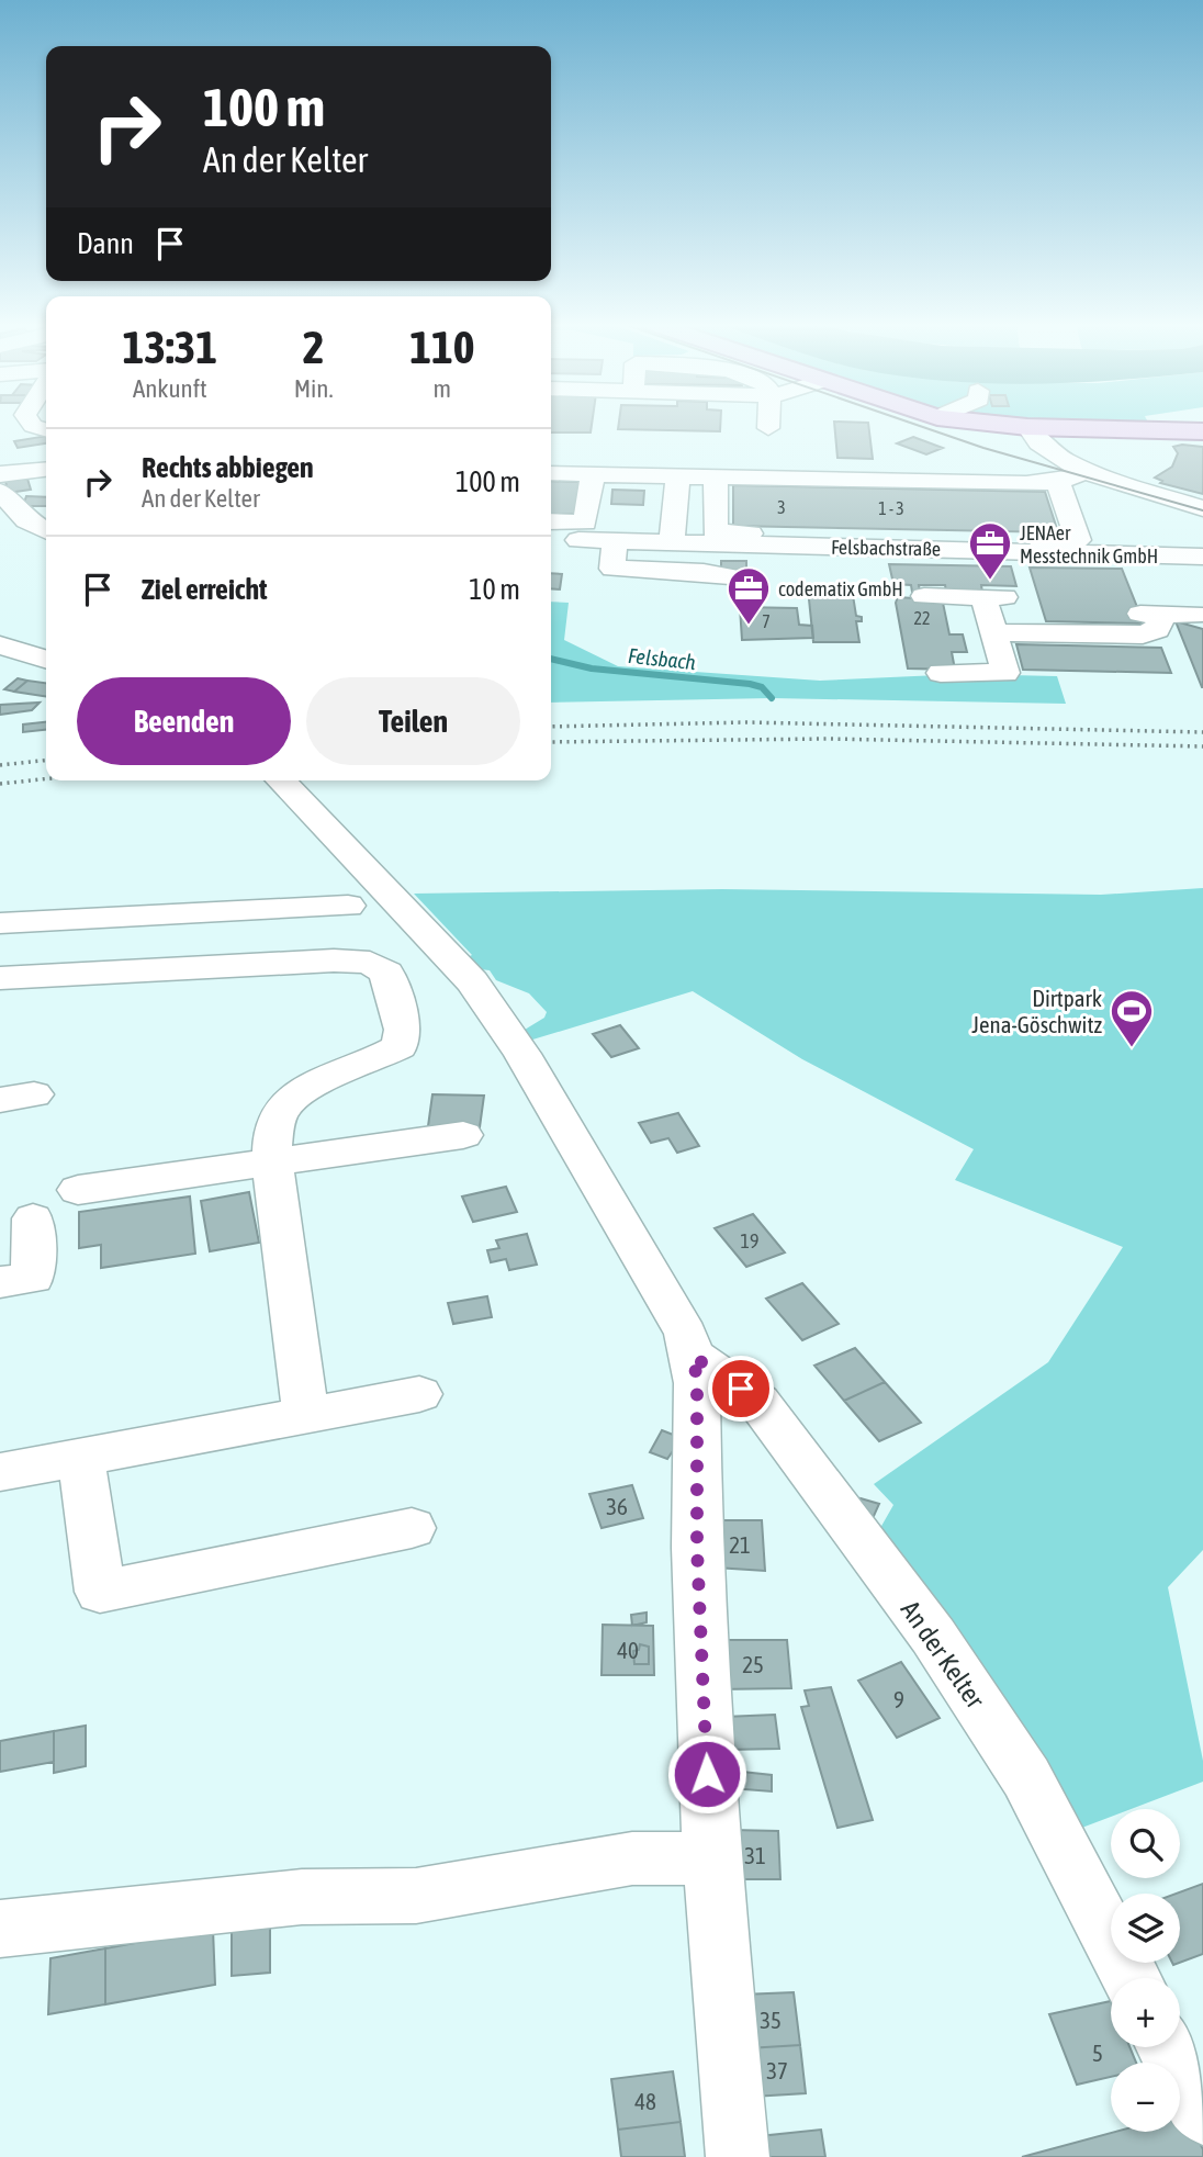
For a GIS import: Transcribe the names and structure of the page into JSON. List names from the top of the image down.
{
  "streets": {
    "street": ["Felsbachstraße", "An der Kelter"]
  },
  "water": ["Felsbach"],
  "places": {
    "office": ["JENAer Messtechnik GmbH", "codematix GmbH"],
    "sports": ["Dirtpark Jena-Göschwitz"]
  },
  "house_numbers": [
    "3",
    "1 - 3",
    "22",
    "7",
    "19",
    "36",
    "21",
    "40",
    "25",
    "9",
    "31",
    "35",
    "5",
    "37",
    "48"
  ],
  "page": {
    "turn": ["100 m", "An der Kelter"],
    "then": "Dann",
    "eta": [
      "13:31",
      "Ankunft",
      "2",
      "Min.",
      "110",
      "m"
    ],
    "list": [
      {
        "name": "Rechts abbiegen",
        "note": "An der Kelter",
        "value": "100 m"
      },
      {
        "name": "Ziel erreicht",
        "value": "10 m"
      }
    ],
    "buttons": ["Beenden", "Teilen"],
    "map_buttons": ["+", "−"]
  }
}
